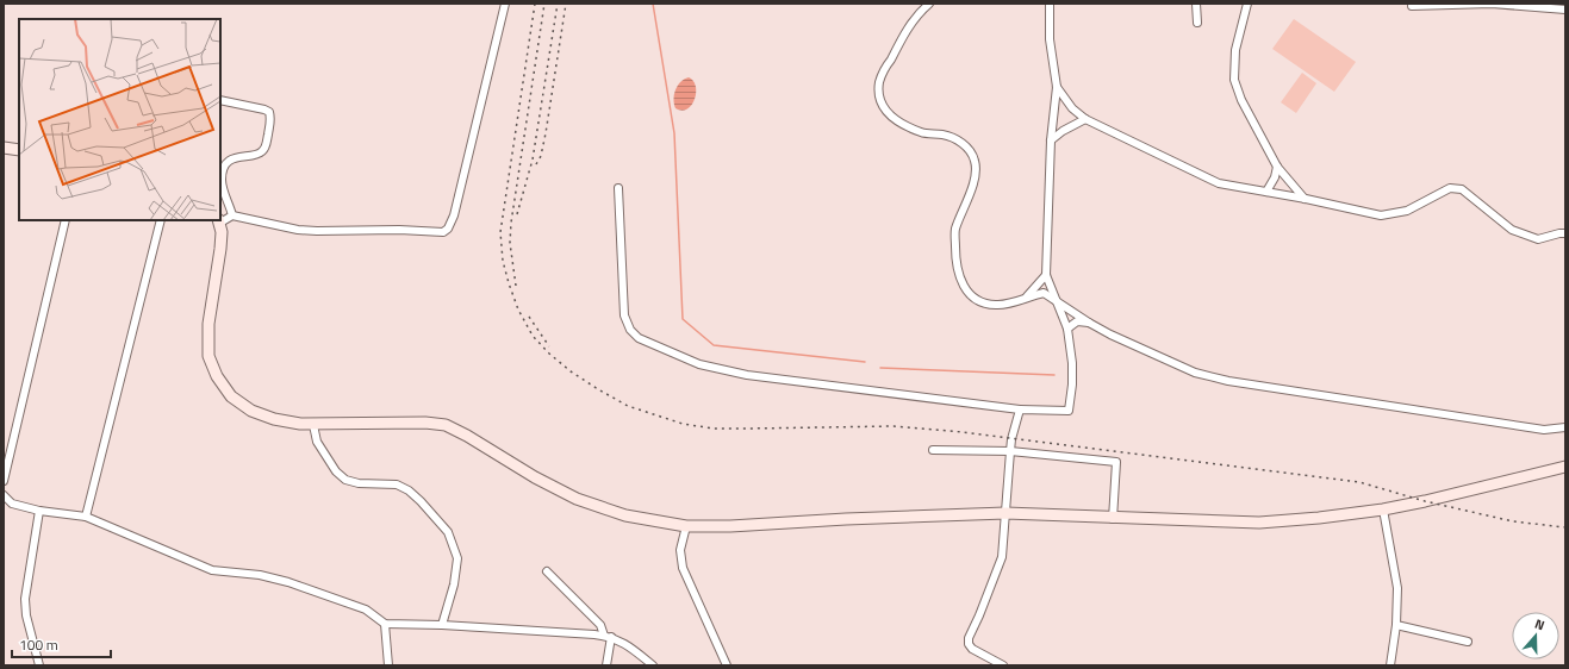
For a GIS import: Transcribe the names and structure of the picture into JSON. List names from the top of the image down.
{
  "scale_bar": "100 m",
  "north": "top"
}
